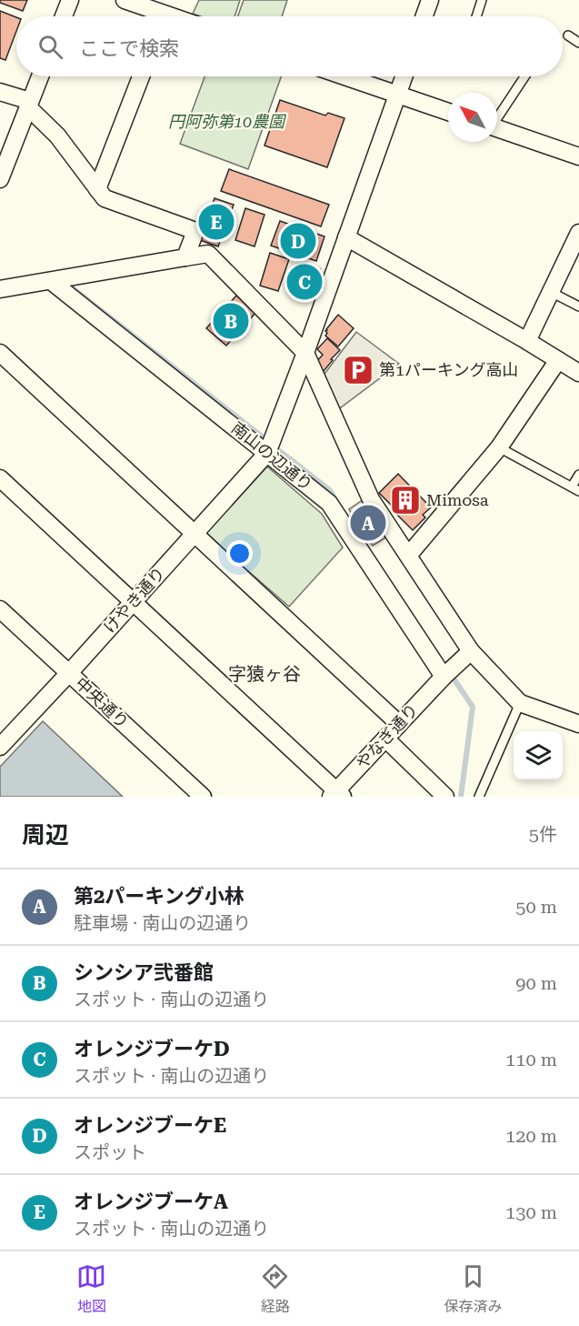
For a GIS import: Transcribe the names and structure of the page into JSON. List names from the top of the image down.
{
  "streets": {
    "street": [
      "南山の辺通り",
      "けやき通り",
      "中央通り",
      "やなぎ通り"
    ]
  },
  "crossings": [
    ["南山の辺通り", "けやき通り"],
    ["南山の辺通り", "やなぎ通り"],
    ["けやき通り", "中央通り"]
  ],
  "districts": ["字猿ヶ谷"],
  "parks": ["円阿弥第10農園"],
  "places": {
    "parking": ["第1パーキング高山"],
    "building": ["Mimosa"]
  },
  "north": "top left",
  "page": {
    "search": "ここで検索",
    "pins": [
      "E",
      "D",
      "C",
      "B",
      "A"
    ],
    "heading": ["周辺", "5件"],
    "list": [
      {
        "mark": "A",
        "name": "第2パーキング小林",
        "note": "駐車場 · 南山の辺通り",
        "value": "50 m"
      },
      {
        "mark": "B",
        "name": "シンシア弐番館",
        "note": "スポット · 南山の辺通り",
        "value": "90 m"
      },
      {
        "mark": "C",
        "name": "オレンジブーケD",
        "note": "スポット · 南山の辺通り",
        "value": "110 m"
      },
      {
        "mark": "D",
        "name": "オレンジブーケE",
        "note": "スポット",
        "value": "120 m"
      },
      {
        "mark": "E",
        "name": "オレンジブーケA",
        "note": "スポット · 南山の辺通り",
        "value": "130 m"
      }
    ],
    "nav": ["地図", "経路", "保存済み"]
  }
}
